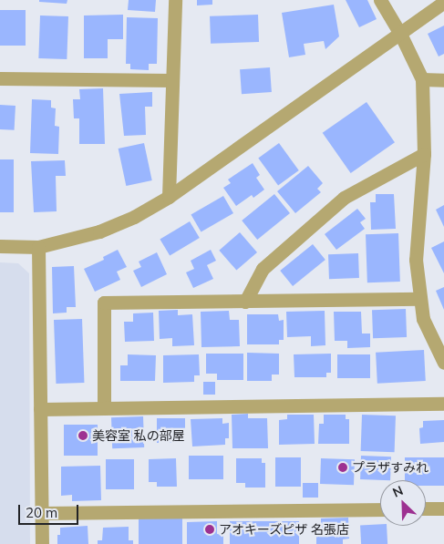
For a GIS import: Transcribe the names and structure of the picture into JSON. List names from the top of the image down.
{
  "places": ["美容室 私の部屋", "プラザすみれ", "アオキーズピザ 名張店"],
  "scale_bar": "20 m",
  "north": "top left"
}
